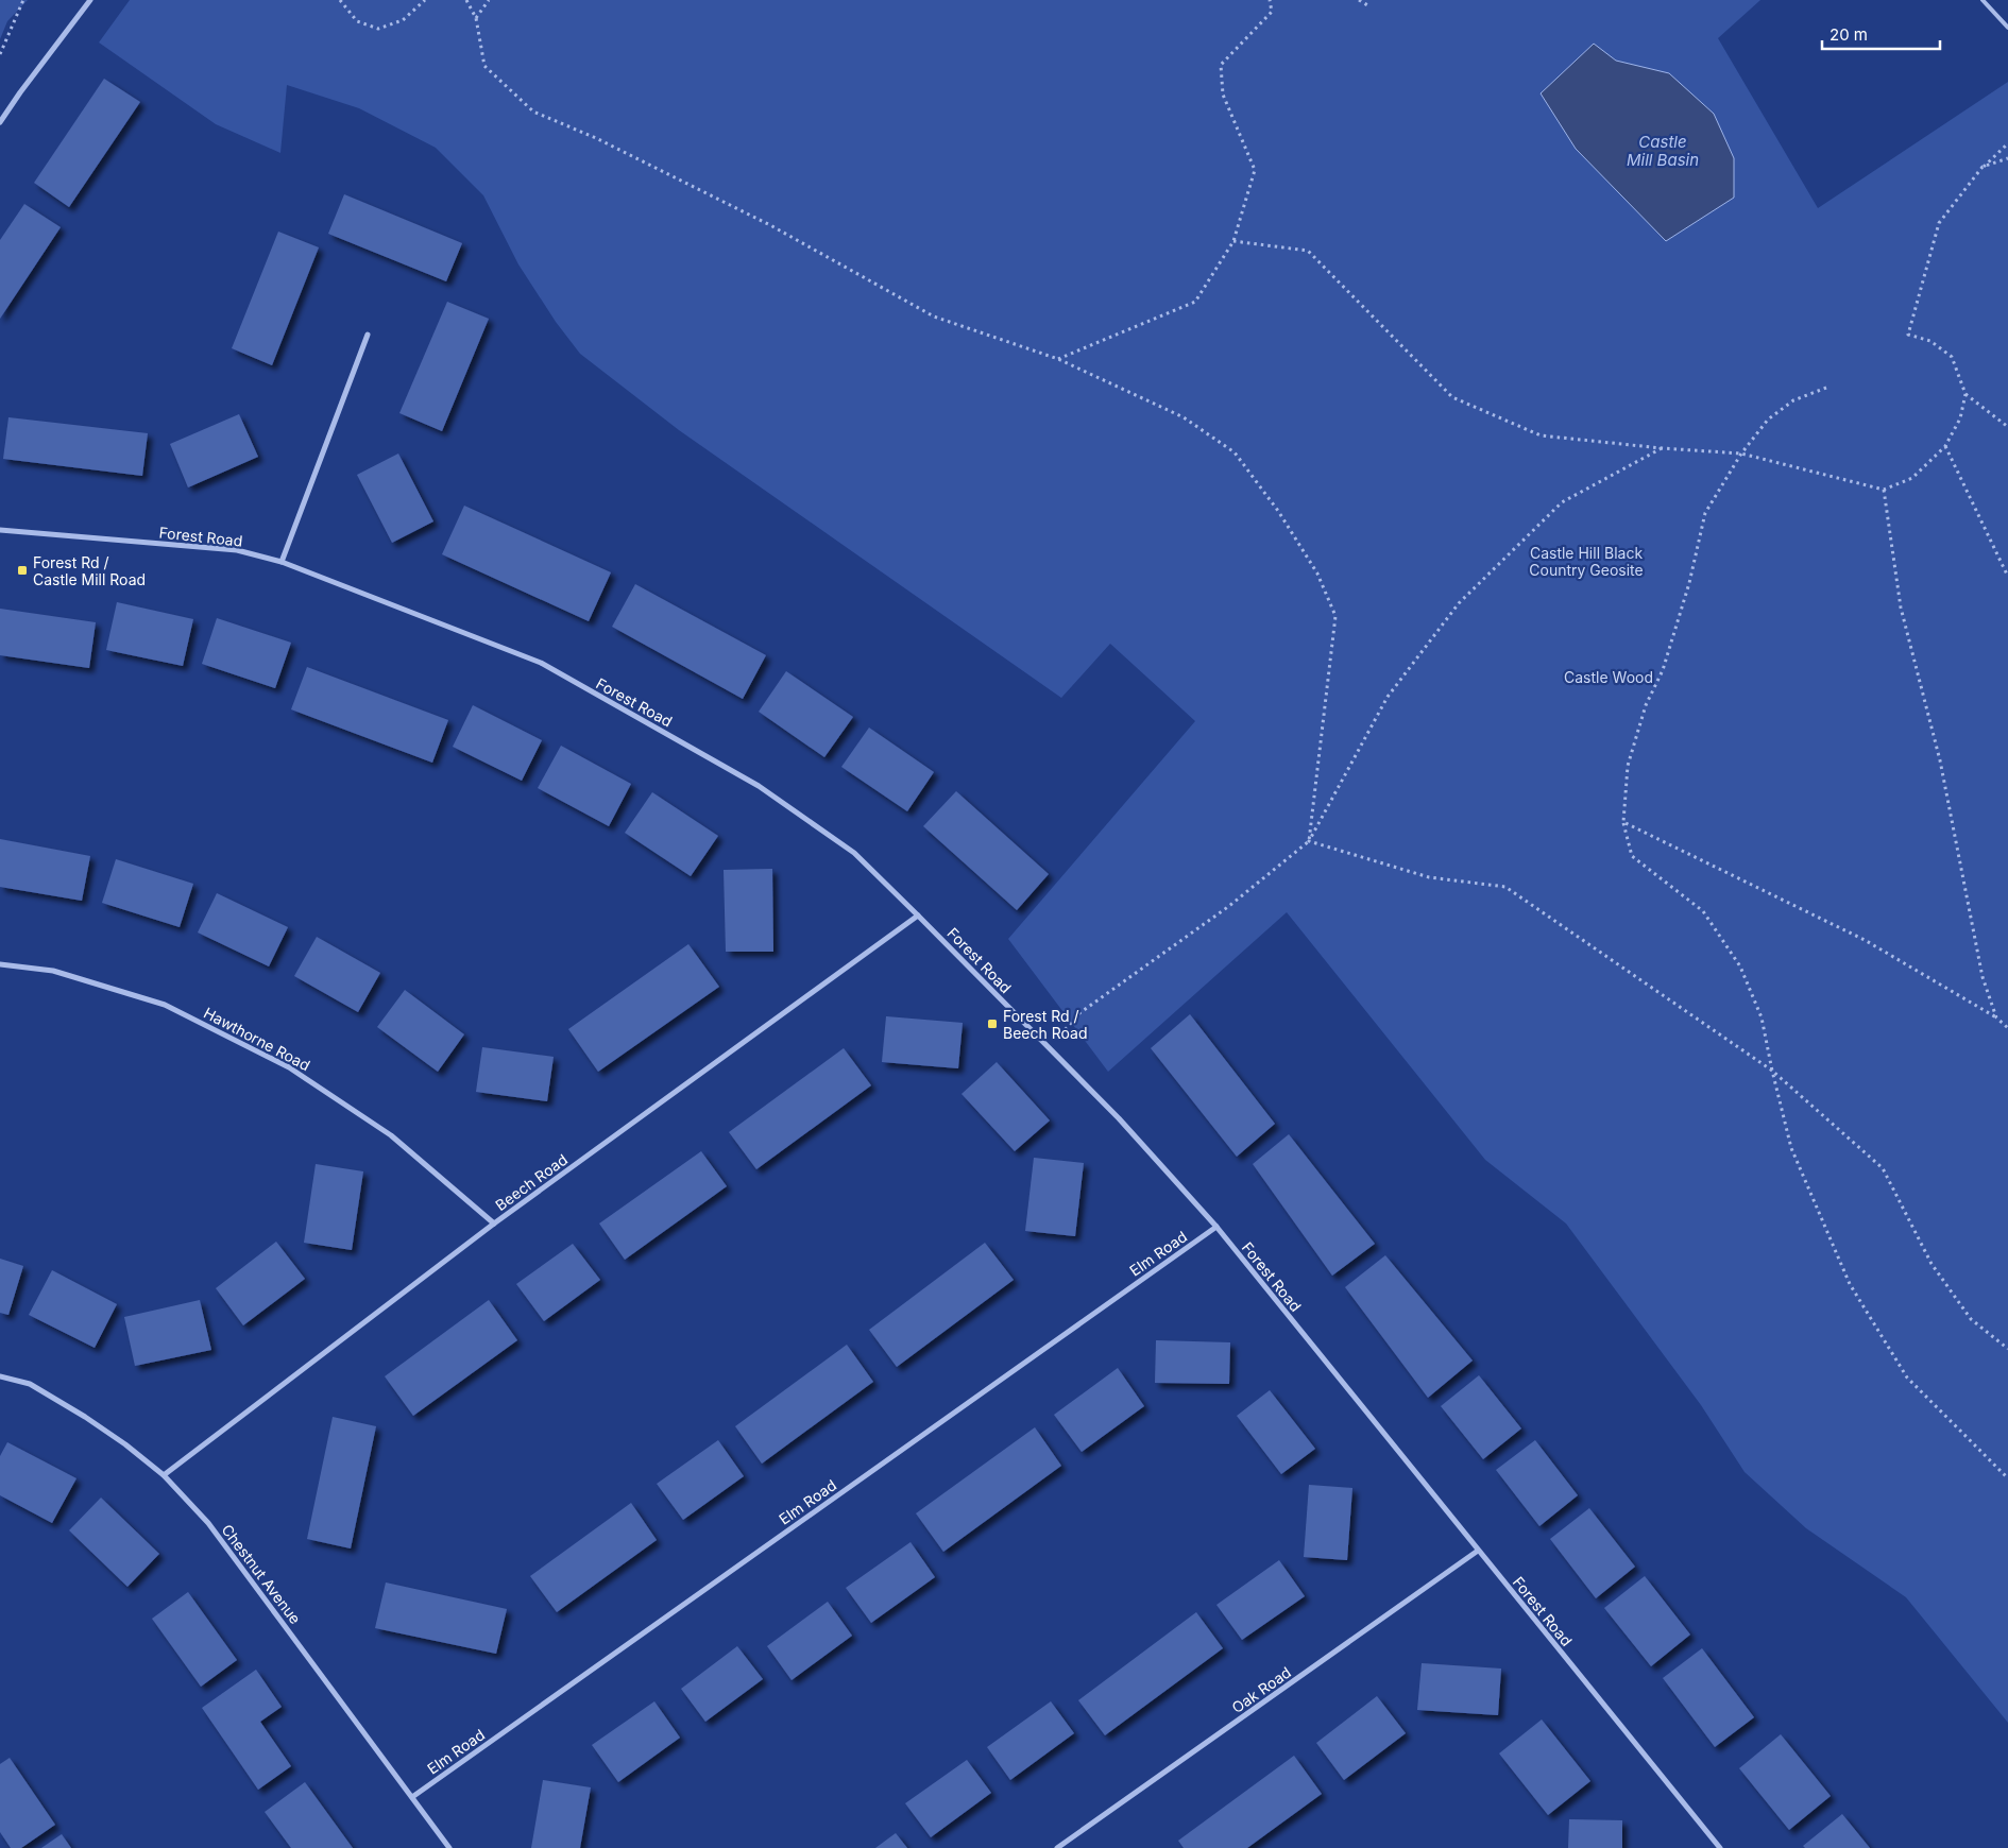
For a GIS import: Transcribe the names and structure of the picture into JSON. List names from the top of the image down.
{
  "streets": {
    "street": [
      "Forest Road",
      "Hawthorne Road",
      "Beech Road",
      "Elm Road",
      "Chestnut Avenue",
      "Oak Road"
    ]
  },
  "crossings": [
    ["Forest Road", "Beech Road"],
    ["Forest Road", "Elm Road"],
    ["Forest Road", "Oak Road"],
    ["Hawthorne Road", "Beech Road"],
    ["Beech Road", "Chestnut Avenue"],
    ["Elm Road", "Chestnut Avenue"]
  ],
  "water": ["Castle Mill Basin"],
  "parks": ["Castle Hill Black Country Geosite", "Castle Wood"],
  "places": {
    "transit": ["Forest Rd / Castle Mill Road", "Forest Rd / Beech Road"]
  },
  "scale_bar": "20 m"
}
